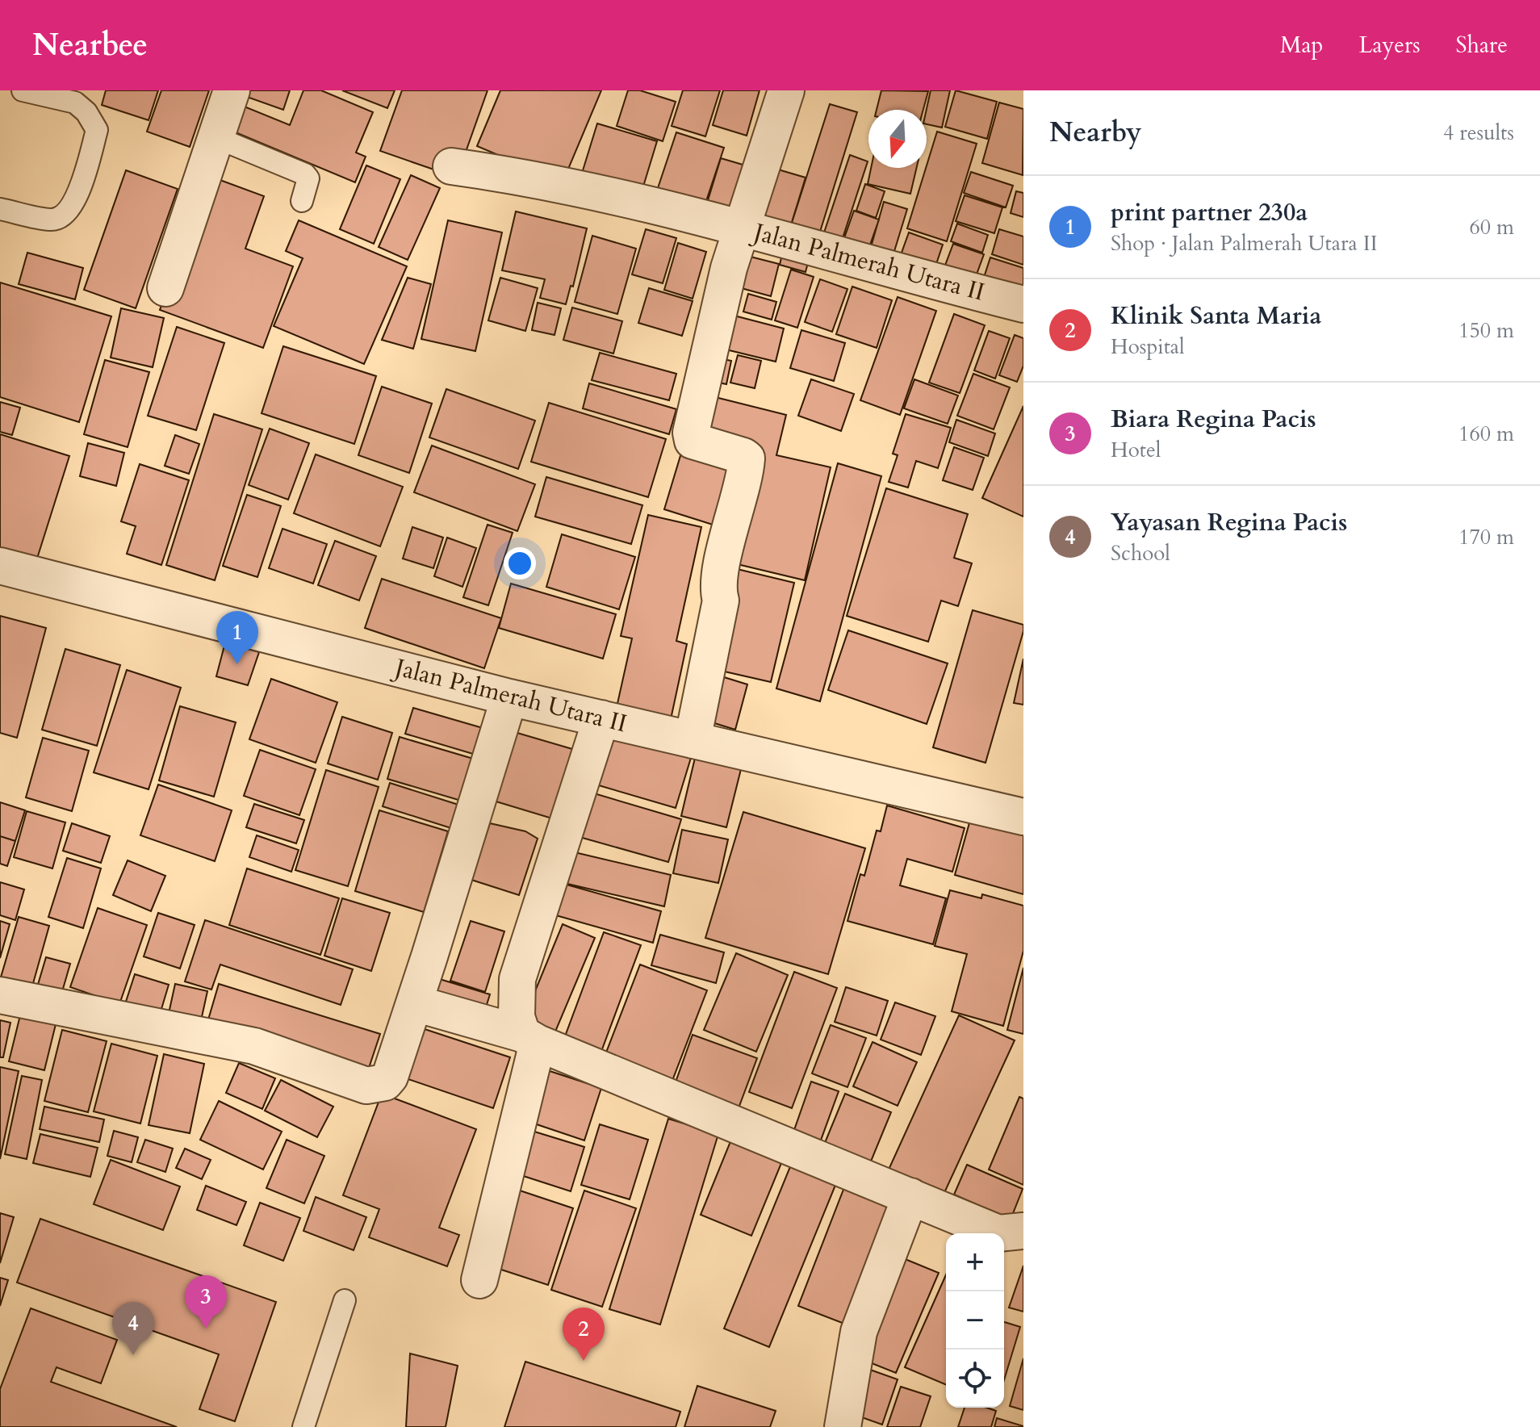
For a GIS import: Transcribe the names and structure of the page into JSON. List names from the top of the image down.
{
  "streets": {
    "street": ["Jalan Palmerah Utara II"]
  },
  "north": "bottom",
  "page": {
    "header": "Nearbee",
    "nav": ["Map", "Layers", "Share"],
    "heading": ["Nearby", "4 results"],
    "list": [
      {
        "mark": "1",
        "name": "print partner 230a",
        "note": "Shop · Jalan Palmerah Utara II",
        "value": "60 m"
      },
      {
        "mark": "2",
        "name": "Klinik Santa Maria",
        "note": "Hospital",
        "value": "150 m"
      },
      {
        "mark": "3",
        "name": "Biara Regina Pacis",
        "note": "Hotel",
        "value": "160 m"
      },
      {
        "mark": "4",
        "name": "Yayasan Regina Pacis",
        "note": "School",
        "value": "170 m"
      }
    ],
    "pins": [
      "1",
      "3",
      "4",
      "2"
    ],
    "map_buttons": ["+", "−"]
  }
}
